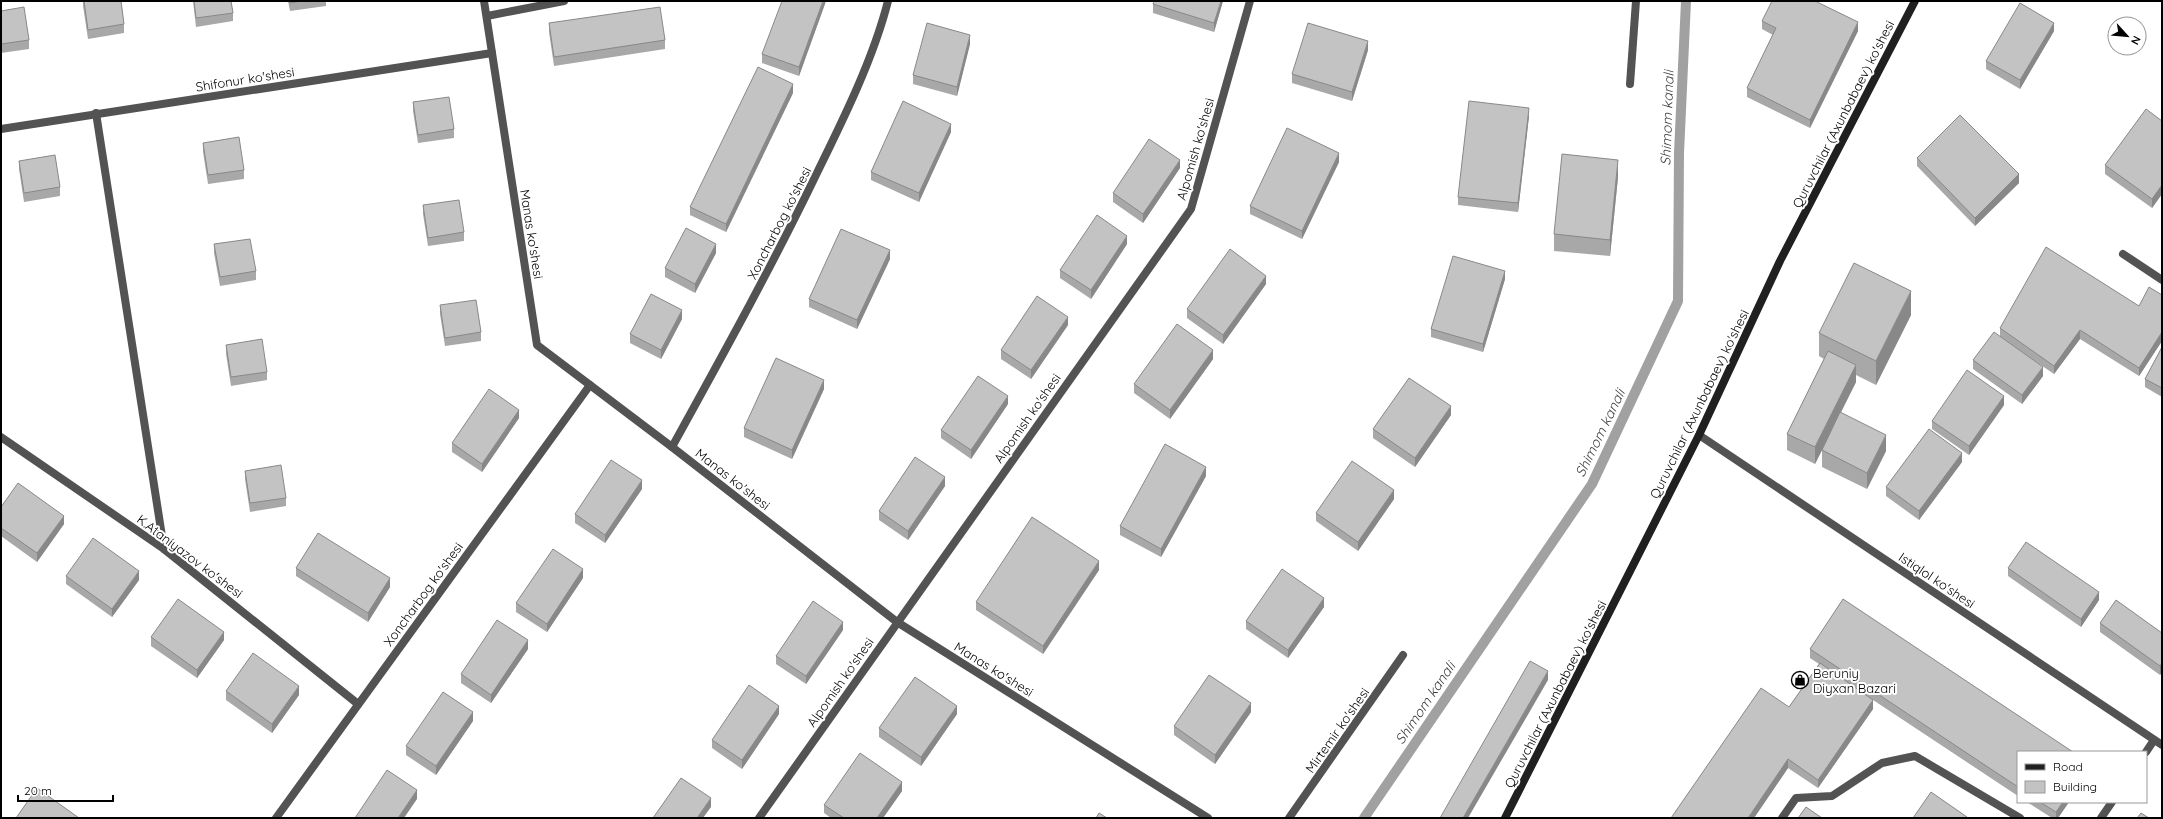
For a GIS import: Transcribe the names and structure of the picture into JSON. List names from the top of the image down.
{
  "streets": {
    "main road": ["Quruvchilar (Axunbabaev) ko'shesi"],
    "street": [
      "Shifonur ko'shesi",
      "Alpomish ko'shesi",
      "Xoncharbog ko'shesi",
      "Manas ko'shesi",
      "K.Ataniyazov ko'shesi",
      "Istiqlol ko'shesi",
      "Mirtemir ko'shesi"
    ]
  },
  "crossings": [
    ["Shifonur ko'shesi", "Manas ko'shesi"],
    ["Quruvchilar (Axunbabaev) ko'shesi", "Istiqlol ko'shesi"],
    ["Alpomish ko'shesi", "Manas ko'shesi"],
    ["Xoncharbog ko'shesi", "Manas ko'shesi"],
    ["Xoncharbog ko'shesi", "K.Ataniyazov ko'shesi"]
  ],
  "water": ["Shimom kanali"],
  "places": {
    "shop": ["Beruniy Diyxan Bazari"]
  },
  "legend": ["Road", "Building"],
  "scale_bar": "20 m",
  "north": "bottom right"
}
